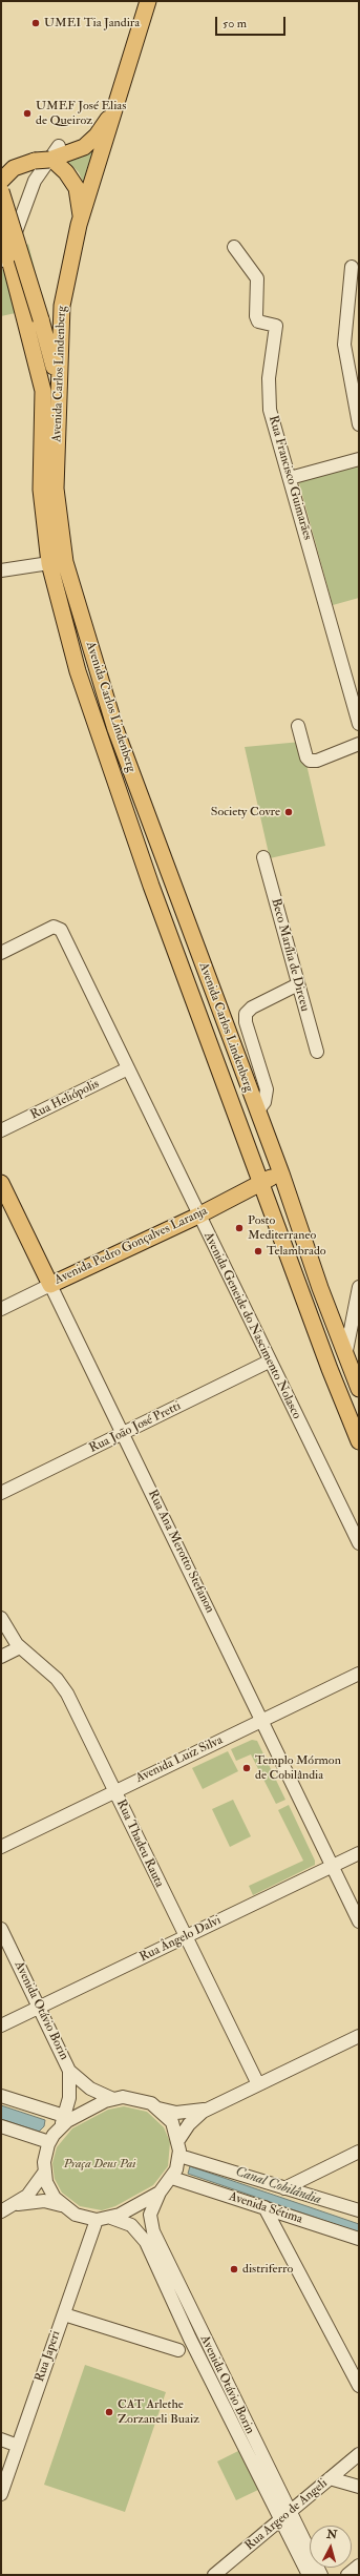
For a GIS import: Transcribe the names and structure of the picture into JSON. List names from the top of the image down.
{
  "streets": {
    "main road": ["Avenida Carlos Lindenberg", "Avenida Pedro Gonçalves Laranja", "Rua Ana Merotto Stefanon"],
    "street": [
      "Rua Francisco Guimarães",
      "Beco Marília de Dirceu",
      "Rua Heliópolis",
      "Avenida Geneide do Nascimento Nolasco",
      "Rua João José Pretti",
      "Avenida Luiz Silva",
      "Rua Thadeu Rauta",
      "Rua Ângelo Dalvi",
      "Avenida Otávio Borin",
      "Avenida Sétima",
      "Rua Japeri",
      "Rua Argeo de Angeli"
    ]
  },
  "crossings": [
    ["Avenida Carlos Lindenberg", "Avenida Pedro Gonçalves Laranja"],
    ["Rua Heliópolis", "Avenida Geneide do Nascimento Nolasco"],
    ["Avenida Pedro Gonçalves Laranja", "Avenida Geneide do Nascimento Nolasco"],
    ["Avenida Pedro Gonçalves Laranja", "Rua Ana Merotto Stefanon"],
    ["Avenida Geneide do Nascimento Nolasco", "Rua João José Pretti"],
    ["Rua João José Pretti", "Rua Ana Merotto Stefanon"],
    ["Rua Ana Merotto Stefanon", "Avenida Luiz Silva"],
    ["Rua Ana Merotto Stefanon", "Rua Ângelo Dalvi"],
    ["Avenida Luiz Silva", "Rua Thadeu Rauta"],
    ["Rua Thadeu Rauta", "Rua Ângelo Dalvi"],
    ["Rua Ângelo Dalvi", "Avenida Otávio Borin"],
    ["Avenida Otávio Borin", "Avenida Sétima"],
    ["Avenida Otávio Borin", "Rua Japeri"],
    ["Avenida Otávio Borin", "Rua Argeo de Angeli"],
    ["Avenida Sétima", "Rua Japeri"]
  ],
  "water": ["Canal Cobilândia"],
  "parks": ["Praça Deus Pai"],
  "places": [
    "UMEI Tia Jandira",
    "UMEF José Elias de Queiroz",
    "Society Covre",
    "Posto Mediterraneo",
    "Telambrado",
    "Templo Mórmon de Cobilândia",
    "distriferro",
    "CAT Arlethe Zorzaneli Buaiz"
  ],
  "scale_bar": "50 m",
  "north": "top"
}
